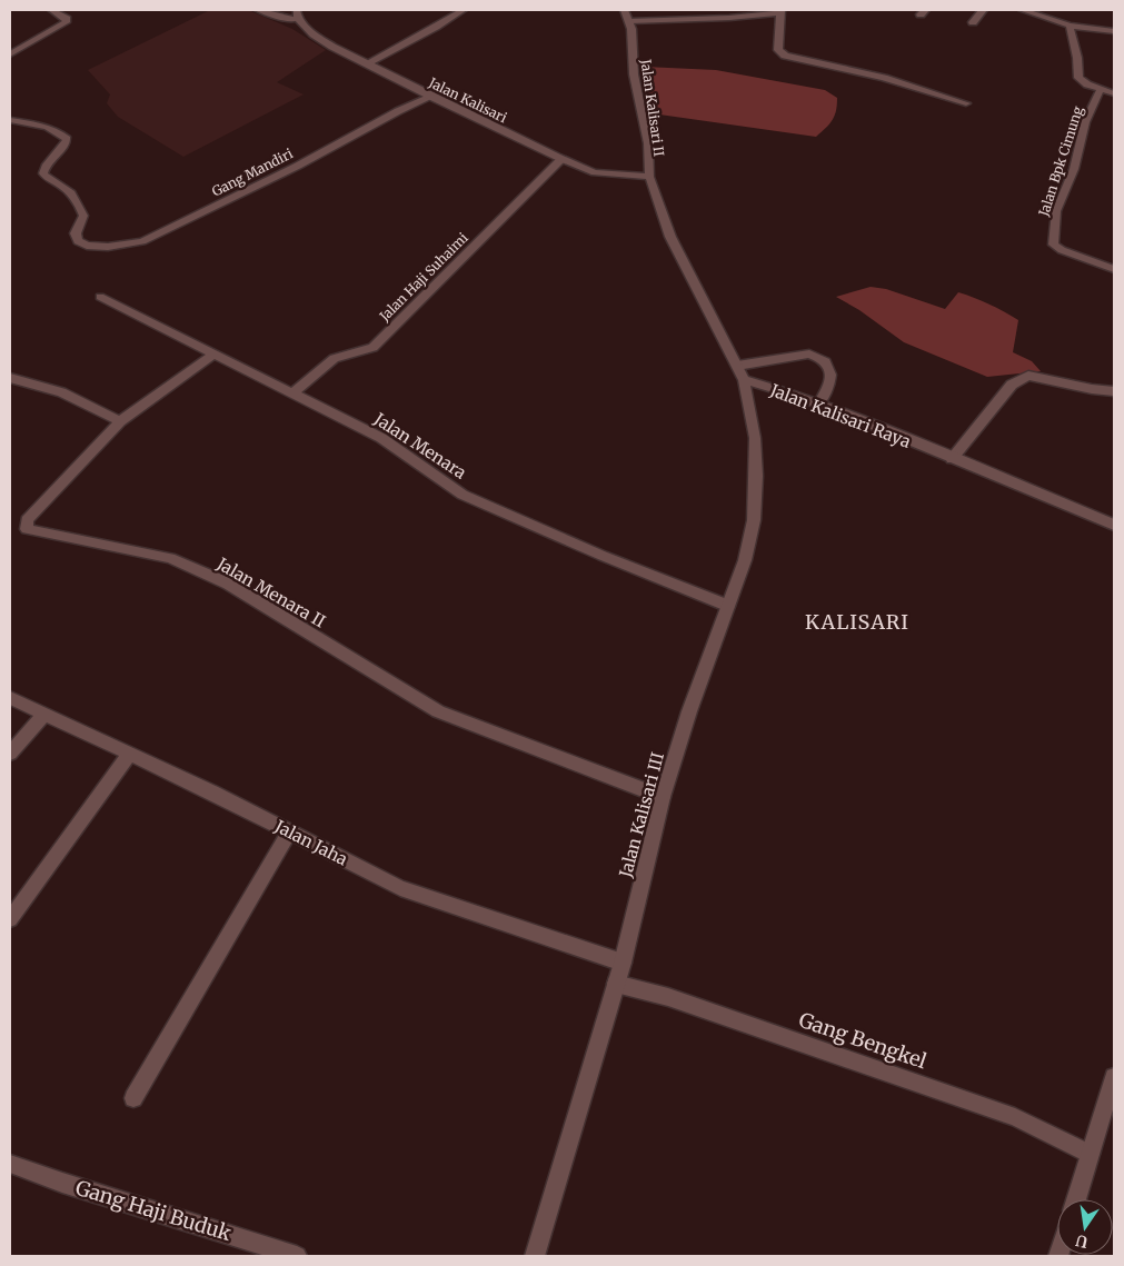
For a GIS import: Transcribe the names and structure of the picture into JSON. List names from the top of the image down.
{
  "streets": {
    "street": [
      "Jalan Kalisari",
      "Jalan Kalisari II",
      "Jalan Bpk Cimung",
      "Gang Mandiri",
      "Jalan Haji Suhaimi",
      "Jalan Kalisari Raya",
      "Jalan Menara",
      "Jalan Menara II",
      "Jalan Kalisari III",
      "Jalan Jaha",
      "Gang Bengkel",
      "Gang Haji Buduk"
    ]
  },
  "crossings": [
    ["Jalan Kalisari", "Jalan Kalisari II"],
    ["Jalan Kalisari", "Gang Mandiri"],
    ["Jalan Kalisari", "Jalan Haji Suhaimi"],
    ["Jalan Haji Suhaimi", "Jalan Menara"],
    ["Jalan Kalisari Raya", "Jalan Kalisari III"],
    ["Jalan Menara", "Jalan Menara II"],
    ["Jalan Menara", "Jalan Kalisari III"],
    ["Jalan Menara II", "Jalan Kalisari III"],
    ["Jalan Kalisari III", "Jalan Jaha"],
    ["Jalan Kalisari III", "Gang Bengkel"]
  ],
  "districts": ["KALISARI"],
  "north": "bottom"
}
